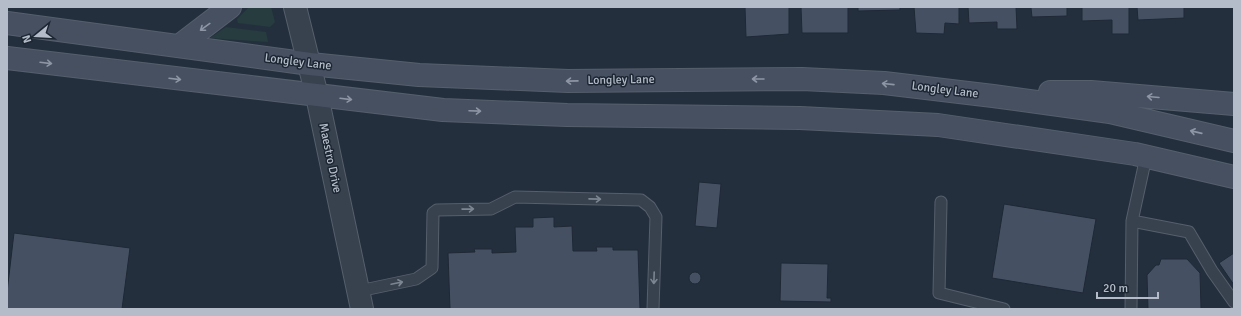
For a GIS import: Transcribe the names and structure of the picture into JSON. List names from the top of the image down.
{
  "streets": {
    "main road": ["Longley Lane"],
    "street": ["Maestro Drive"]
  },
  "crossings": [
    ["Longley Lane", "Maestro Drive"]
  ],
  "scale_bar": "20 m",
  "north": "left"
}
